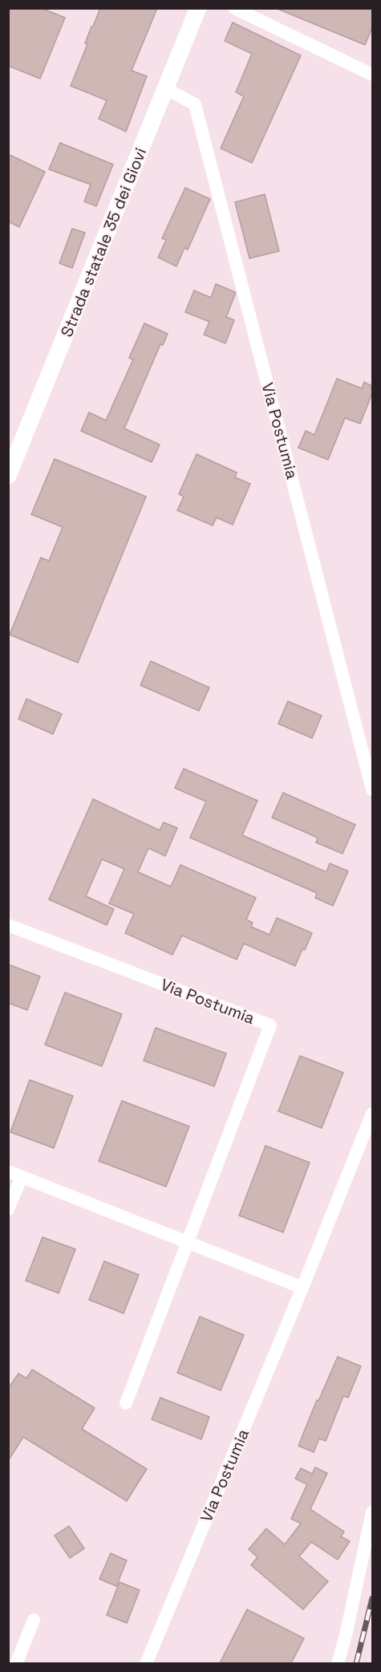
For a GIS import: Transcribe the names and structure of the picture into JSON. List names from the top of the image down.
{
  "streets": {
    "main road": ["Strada statale 35 dei Giovi"],
    "street": ["Via Postumia"]
  },
  "crossings": [
    ["Strada statale 35 dei Giovi", "Via Postumia"]
  ]
}
